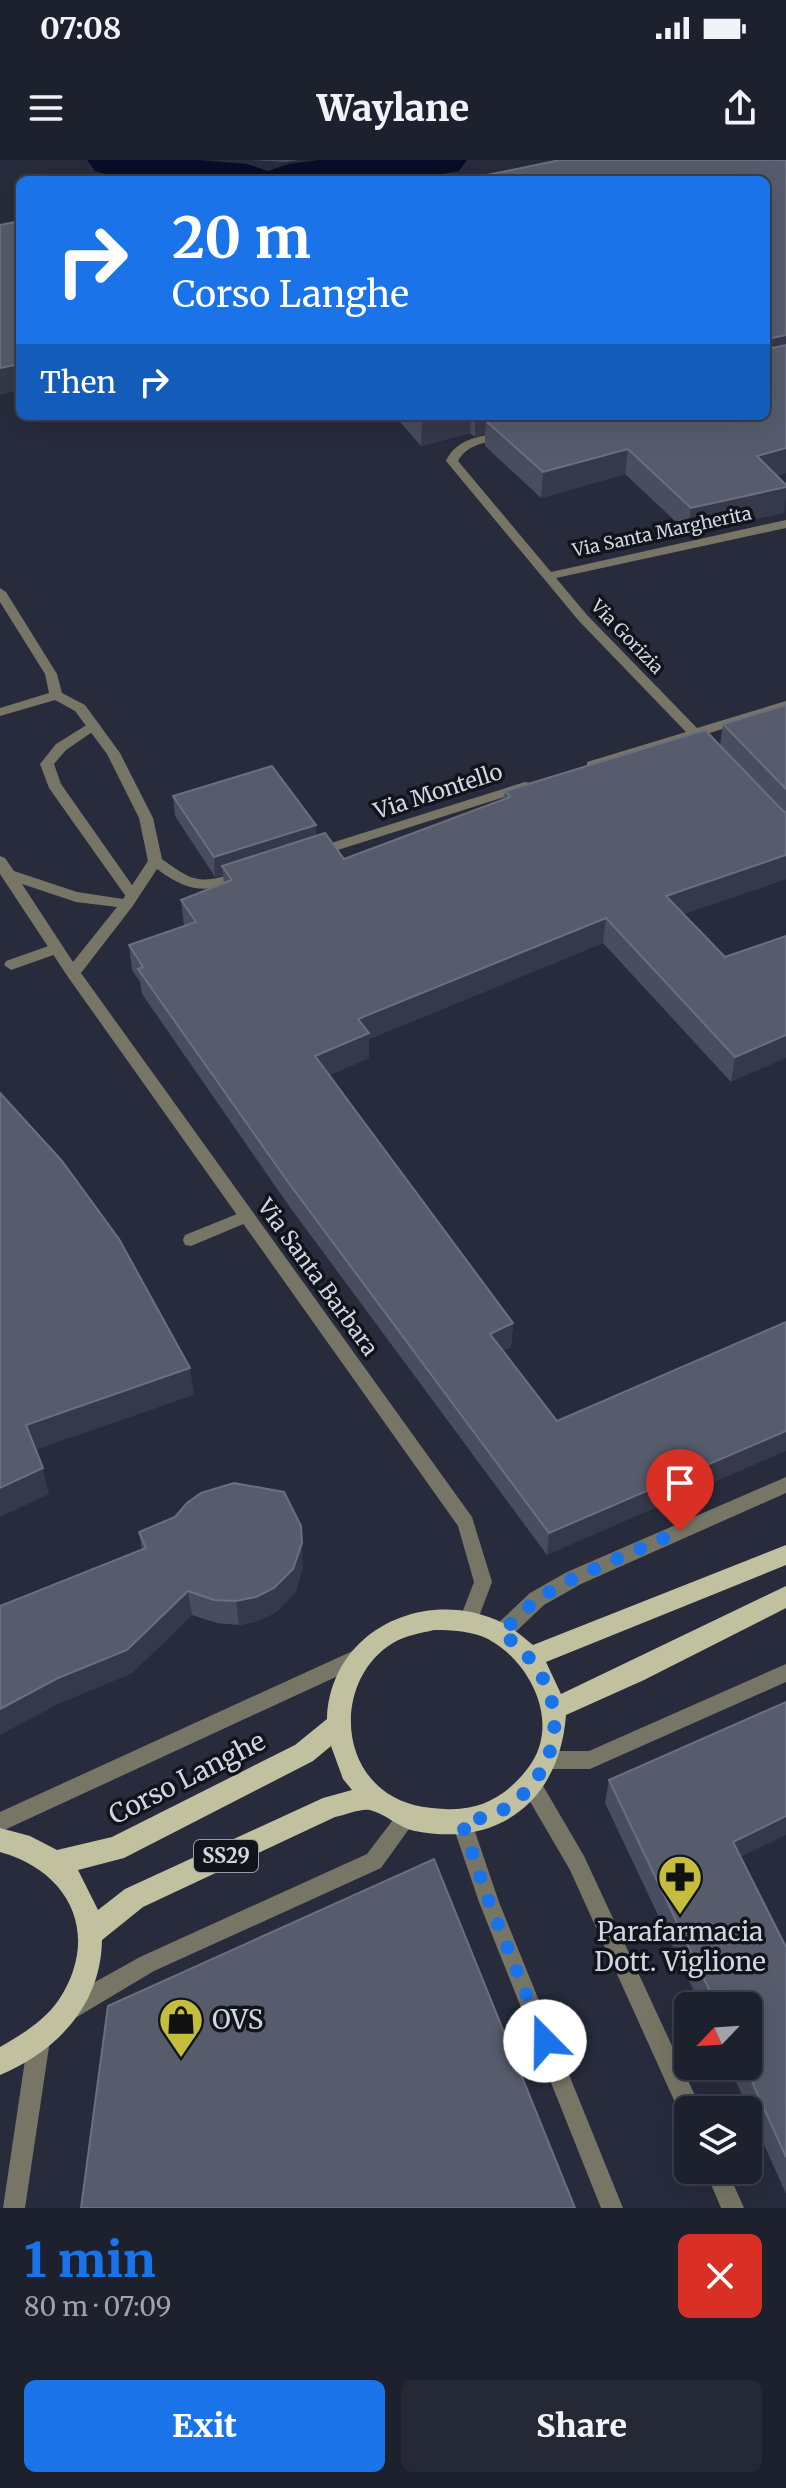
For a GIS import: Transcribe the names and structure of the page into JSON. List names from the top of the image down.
{
  "streets": {
    "main road": ["Corso Langhe", "SS29"],
    "street": [
      "Via Santa Margherita",
      "Via Gorizia",
      "Via Montello",
      "Via Santa Barbara"
    ]
  },
  "crossings": [
    ["Via Santa Margherita", "Via Gorizia"],
    ["Via Santa Barbara", "Corso Langhe"],
    ["Via Santa Barbara", "SS29"],
    ["Corso Langhe", "SS29"]
  ],
  "places": {
    "pharmacy": ["Parafarmacia Dott. Viglione"],
    "shop": ["OVS"]
  },
  "north": "bottom left",
  "page": {
    "status": "07:08",
    "header": "Waylane",
    "turn": ["20 m", "Corso Langhe"],
    "then": "Then",
    "heading": ["1 min", "80 m · 07:09"],
    "buttons": ["Exit", "Share"]
  }
}
